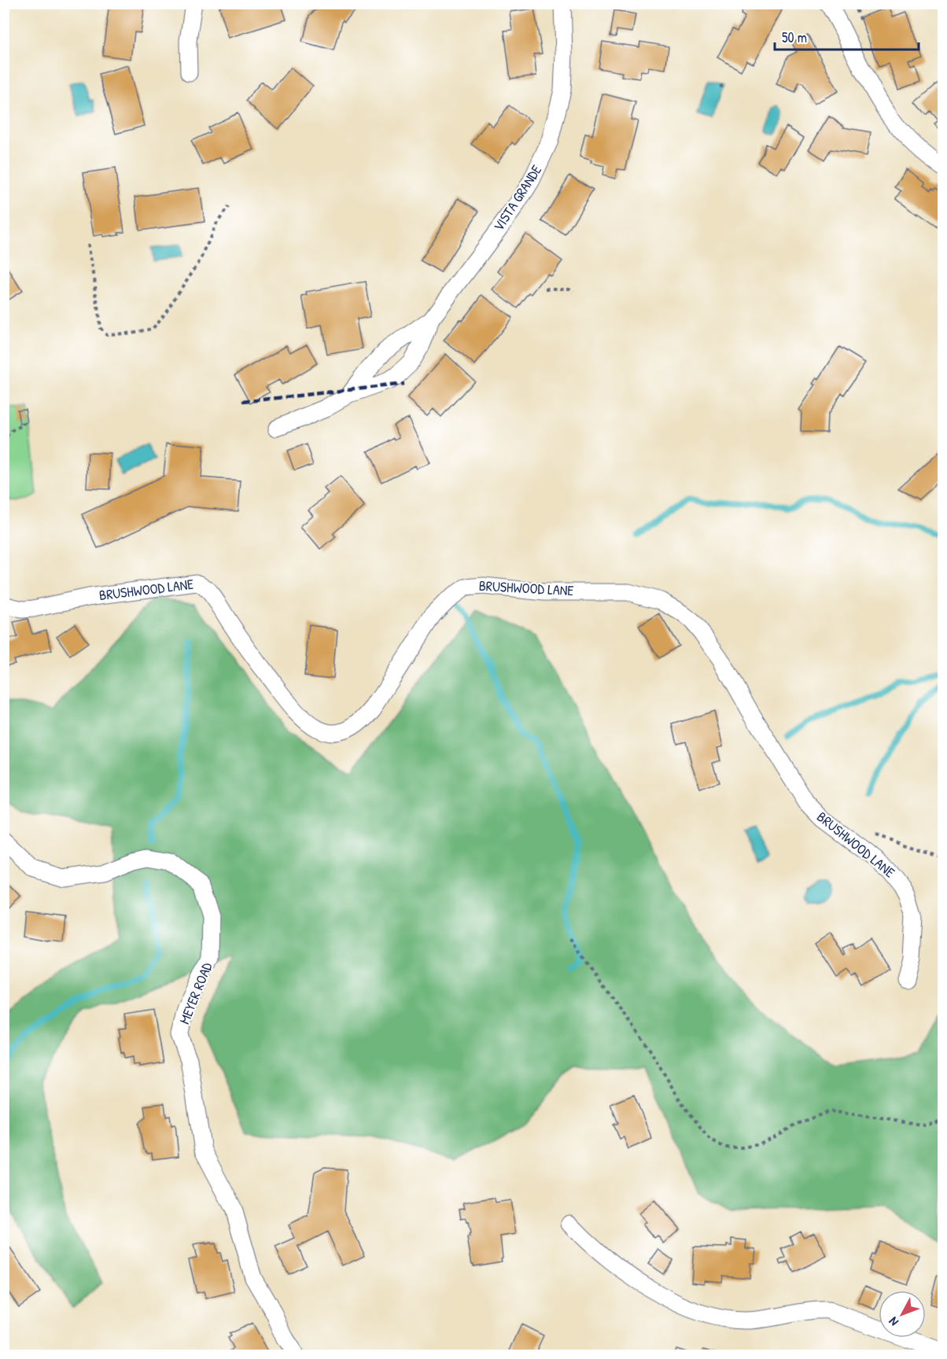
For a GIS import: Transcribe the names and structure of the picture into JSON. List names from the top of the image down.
{
  "streets": {
    "street": ["VISTA GRANDE", "BRUSHWOOD LANE", "MEYER ROAD"]
  },
  "scale_bar": "50 m",
  "north": "bottom left"
}
